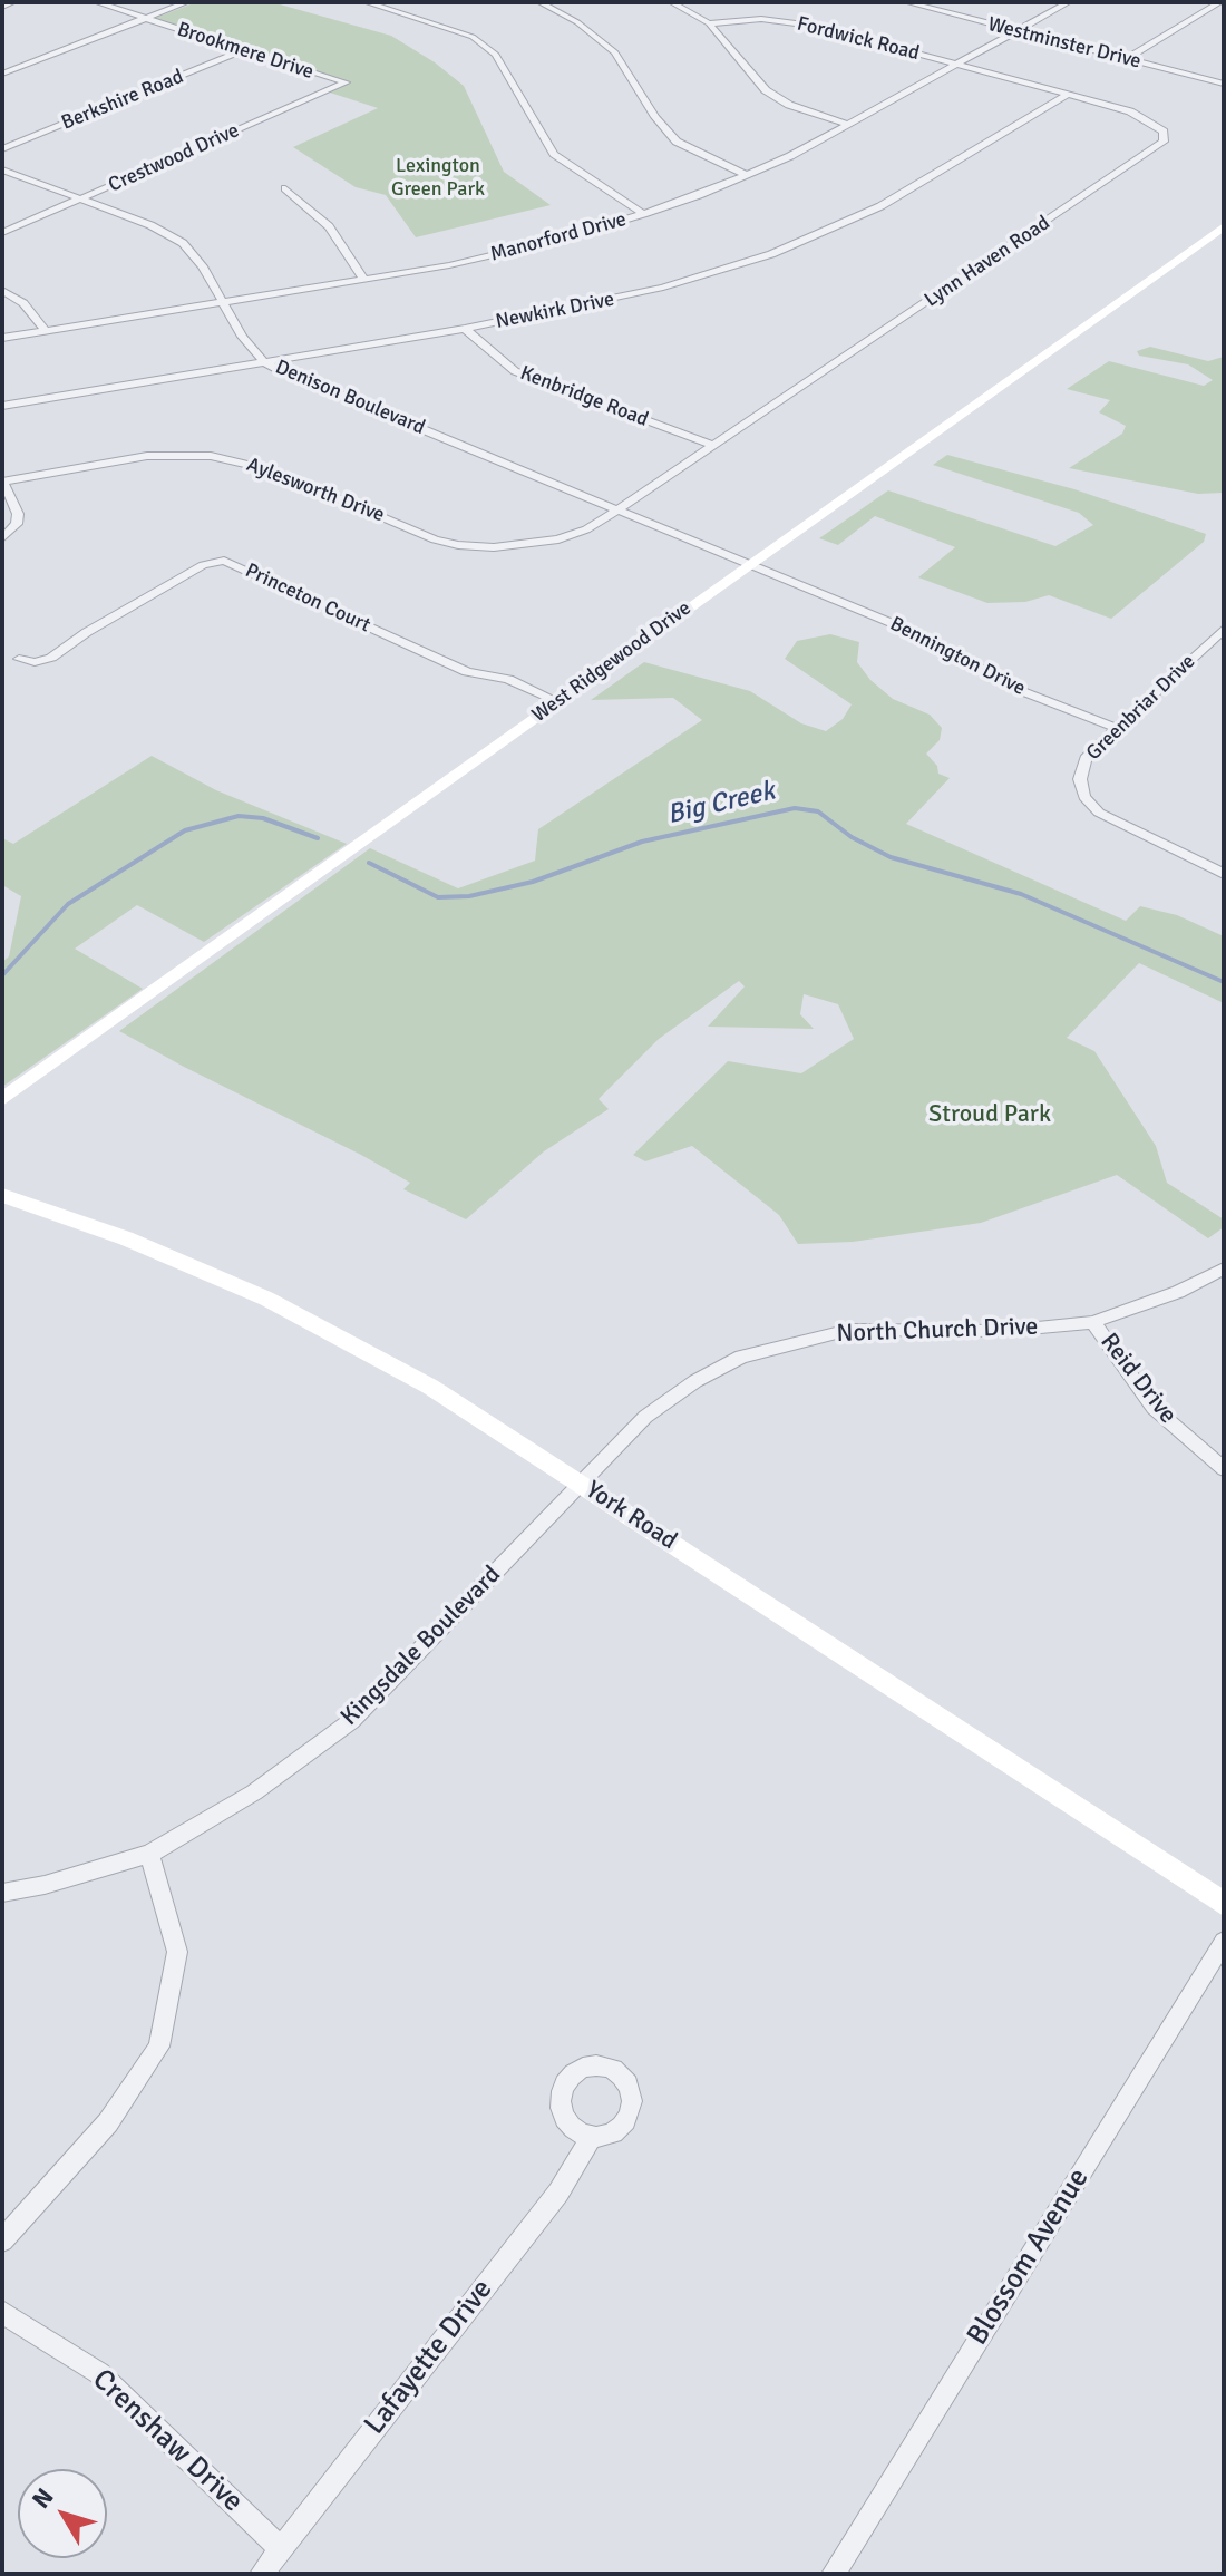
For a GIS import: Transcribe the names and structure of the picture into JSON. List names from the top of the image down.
{
  "streets": {
    "main road": ["West Ridgewood Drive", "York Road"],
    "street": [
      "Fordwick Road",
      "Westminster Drive",
      "Brookmere Drive",
      "Berkshire Road",
      "Crestwood Drive",
      "Manorford Drive",
      "Lynn Haven Road",
      "Newkirk Drive",
      "Kenbridge Road",
      "Denison Boulevard",
      "Aylesworth Drive",
      "Princeton Court",
      "Bennington Drive",
      "Greenbriar Drive",
      "North Church Drive",
      "Reid Drive",
      "Kingsdale Boulevard",
      "Blossom Avenue",
      "Lafayette Drive",
      "Crenshaw Drive"
    ]
  },
  "crossings": [
    ["Fordwick Road", "Manorford Drive"],
    ["Fordwick Road", "Lynn Haven Road"],
    ["Westminster Drive", "Manorford Drive"],
    ["Brookmere Drive", "Berkshire Road"],
    ["Brookmere Drive", "Crestwood Drive"],
    ["Crestwood Drive", "Denison Boulevard"],
    ["Manorford Drive", "Lynn Haven Road"],
    ["Manorford Drive", "Denison Boulevard"],
    ["Lynn Haven Road", "Newkirk Drive"],
    ["Lynn Haven Road", "Kenbridge Road"],
    ["Lynn Haven Road", "Denison Boulevard"],
    ["Lynn Haven Road", "Aylesworth Drive"],
    ["Newkirk Drive", "Kenbridge Road"],
    ["Newkirk Drive", "Denison Boulevard"],
    ["Denison Boulevard", "Aylesworth Drive"],
    ["Denison Boulevard", "Bennington Drive"],
    ["Denison Boulevard", "West Ridgewood Drive"],
    ["Princeton Court", "West Ridgewood Drive"],
    ["Bennington Drive", "West Ridgewood Drive"],
    ["Bennington Drive", "Greenbriar Drive"],
    ["North Church Drive", "Reid Drive"],
    ["North Church Drive", "York Road"],
    ["North Church Drive", "Kingsdale Boulevard"],
    ["York Road", "Kingsdale Boulevard"],
    ["Lafayette Drive", "Crenshaw Drive"]
  ],
  "water": ["Big Creek"],
  "parks": ["Lexington Green Park", "Stroud Park"],
  "north": "top left"
}
